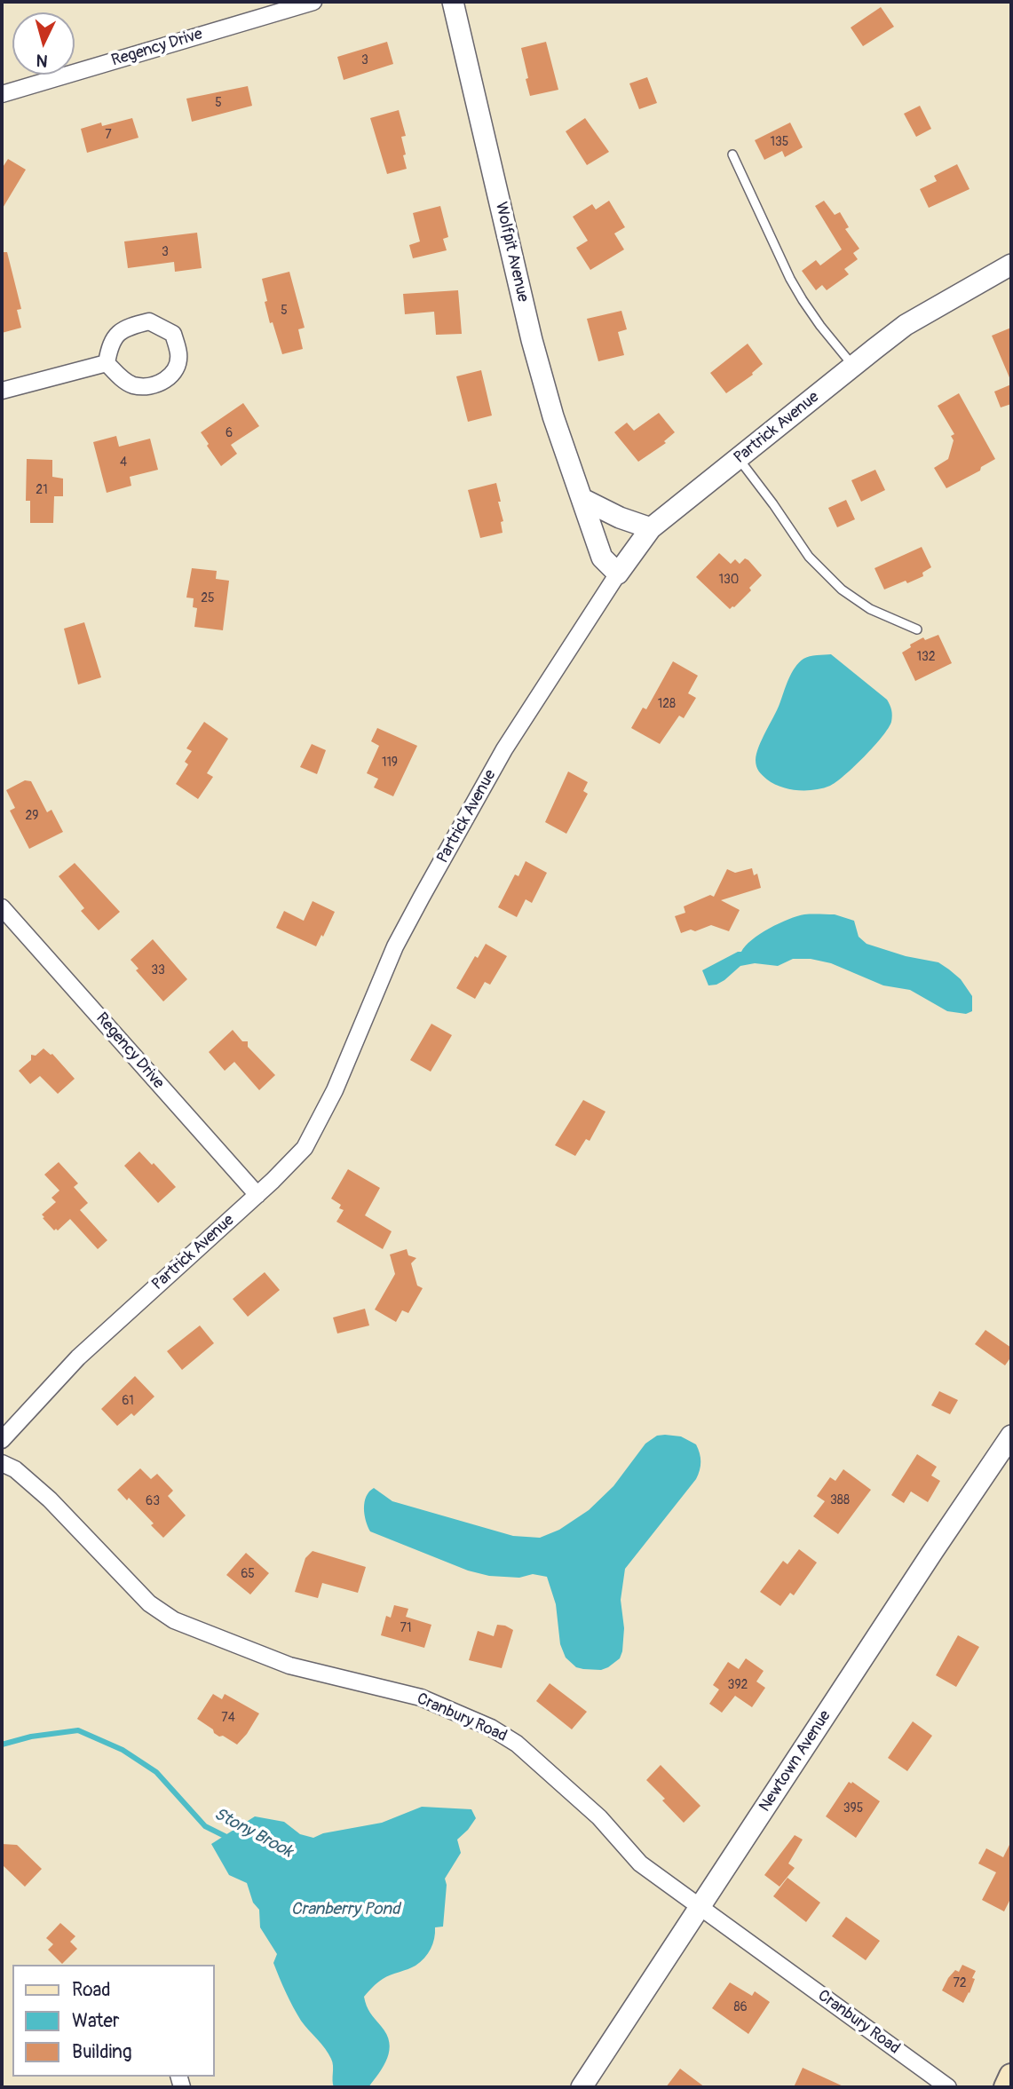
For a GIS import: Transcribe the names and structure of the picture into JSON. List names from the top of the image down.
{
  "streets": {
    "street": [
      "Regency Drive",
      "Wolfpit Avenue",
      "Partrick Avenue",
      "Cranbury Road",
      "Newtown Avenue"
    ]
  },
  "crossings": [
    ["Regency Drive", "Partrick Avenue"],
    ["Wolfpit Avenue", "Partrick Avenue"],
    ["Cranbury Road", "Newtown Avenue"]
  ],
  "water": ["Stony Brook", "Cranberry Pond"],
  "house_numbers": [
    "3",
    "5",
    "7",
    "135",
    "3",
    "5",
    "6",
    "4",
    "21",
    "130",
    "25",
    "132",
    "128",
    "119",
    "29",
    "33",
    "61",
    "388",
    "63",
    "65",
    "71",
    "392",
    "74",
    "395",
    "72",
    "86"
  ],
  "legend": ["Road", "Water", "Building"],
  "north": "bottom"
}
